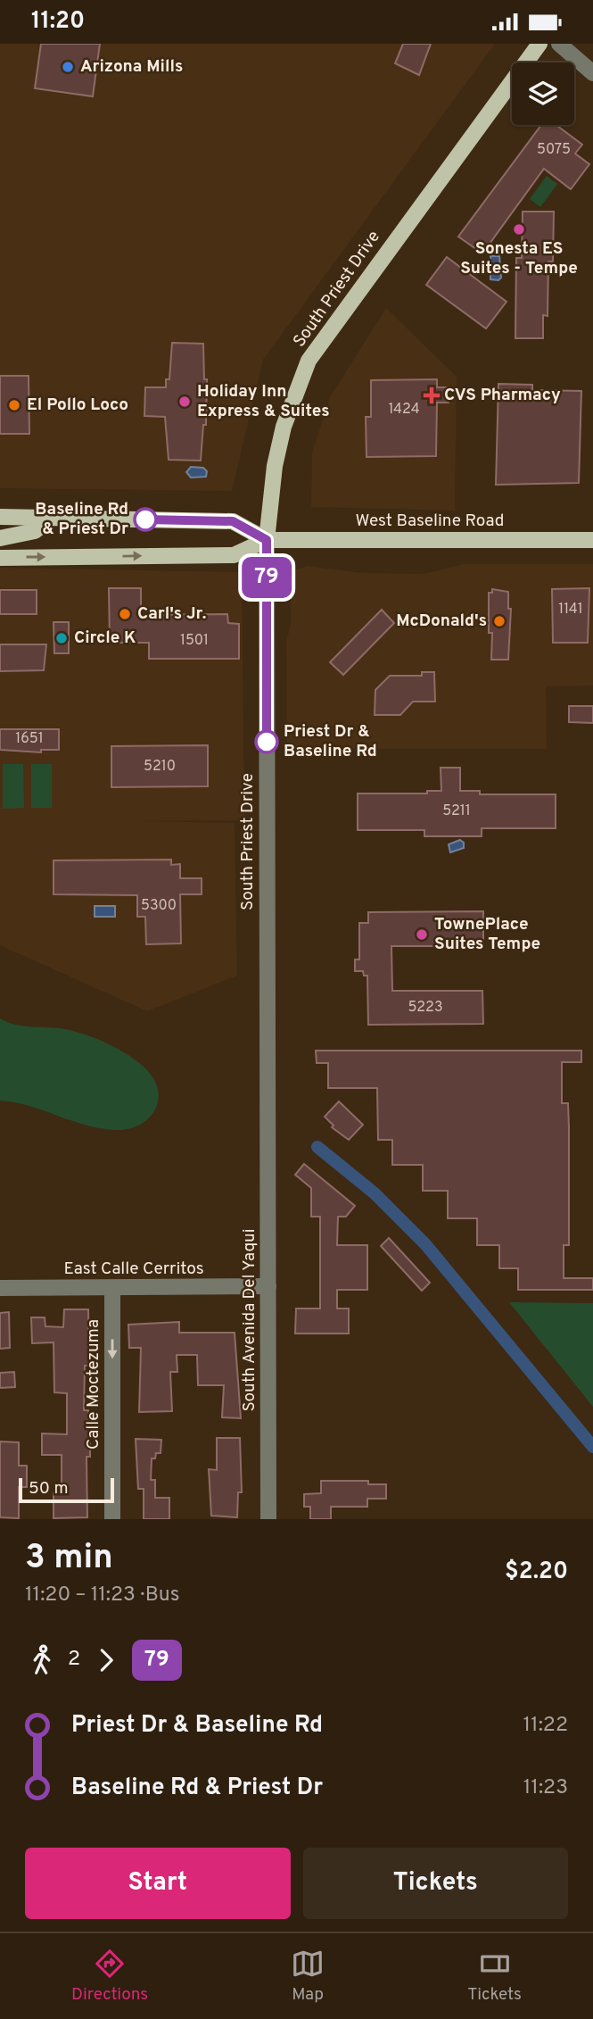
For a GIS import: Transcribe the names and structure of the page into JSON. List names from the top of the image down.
{
  "streets": {
    "main road": ["South Priest Drive", "West Baseline Road"],
    "street": ["East Calle Cerritos", "South Avenida Del Yaqui", "Calle Moctezuma"]
  },
  "crossings": [
    ["South Priest Drive", "West Baseline Road"],
    ["South Priest Drive", "South Avenida Del Yaqui"],
    ["East Calle Cerritos", "South Avenida Del Yaqui"],
    ["East Calle Cerritos", "Calle Moctezuma"]
  ],
  "one_way": ["Calle Moctezuma"],
  "places": {
    "other": [
      "Arizona Mills",
      "Sonesta ES Suites - Tempe",
      "Holiday Inn Express & Suites",
      "El Pollo Loco",
      "Baseline Rd & Priest Dr",
      "Carl's Jr.",
      "McDonald's",
      "Circle K",
      "Priest Dr & Baseline Rd",
      "TownePlace Suites Tempe"
    ],
    "health": ["CVS Pharmacy"]
  },
  "lines": ["bus line 79"],
  "house_numbers": [
    "5075",
    "1424",
    "1141",
    "1501",
    "1651",
    "5210",
    "5211",
    "5300",
    "5223"
  ],
  "scale_bar": "50 m",
  "page": {
    "status": "11:20",
    "on_map": "79",
    "scale": "50 m",
    "heading": ["3 min", "11:20 – 11:23 · Bus", "$2.20"],
    "legs": ["2", "79"],
    "list": [
      {
        "name": "Priest Dr & Baseline Rd",
        "value": "11:22"
      },
      {
        "name": "Baseline Rd & Priest Dr",
        "value": "11:23"
      }
    ],
    "buttons": ["Start", "Tickets"],
    "tabs": ["Directions", "Map", "Tickets"]
  }
}
